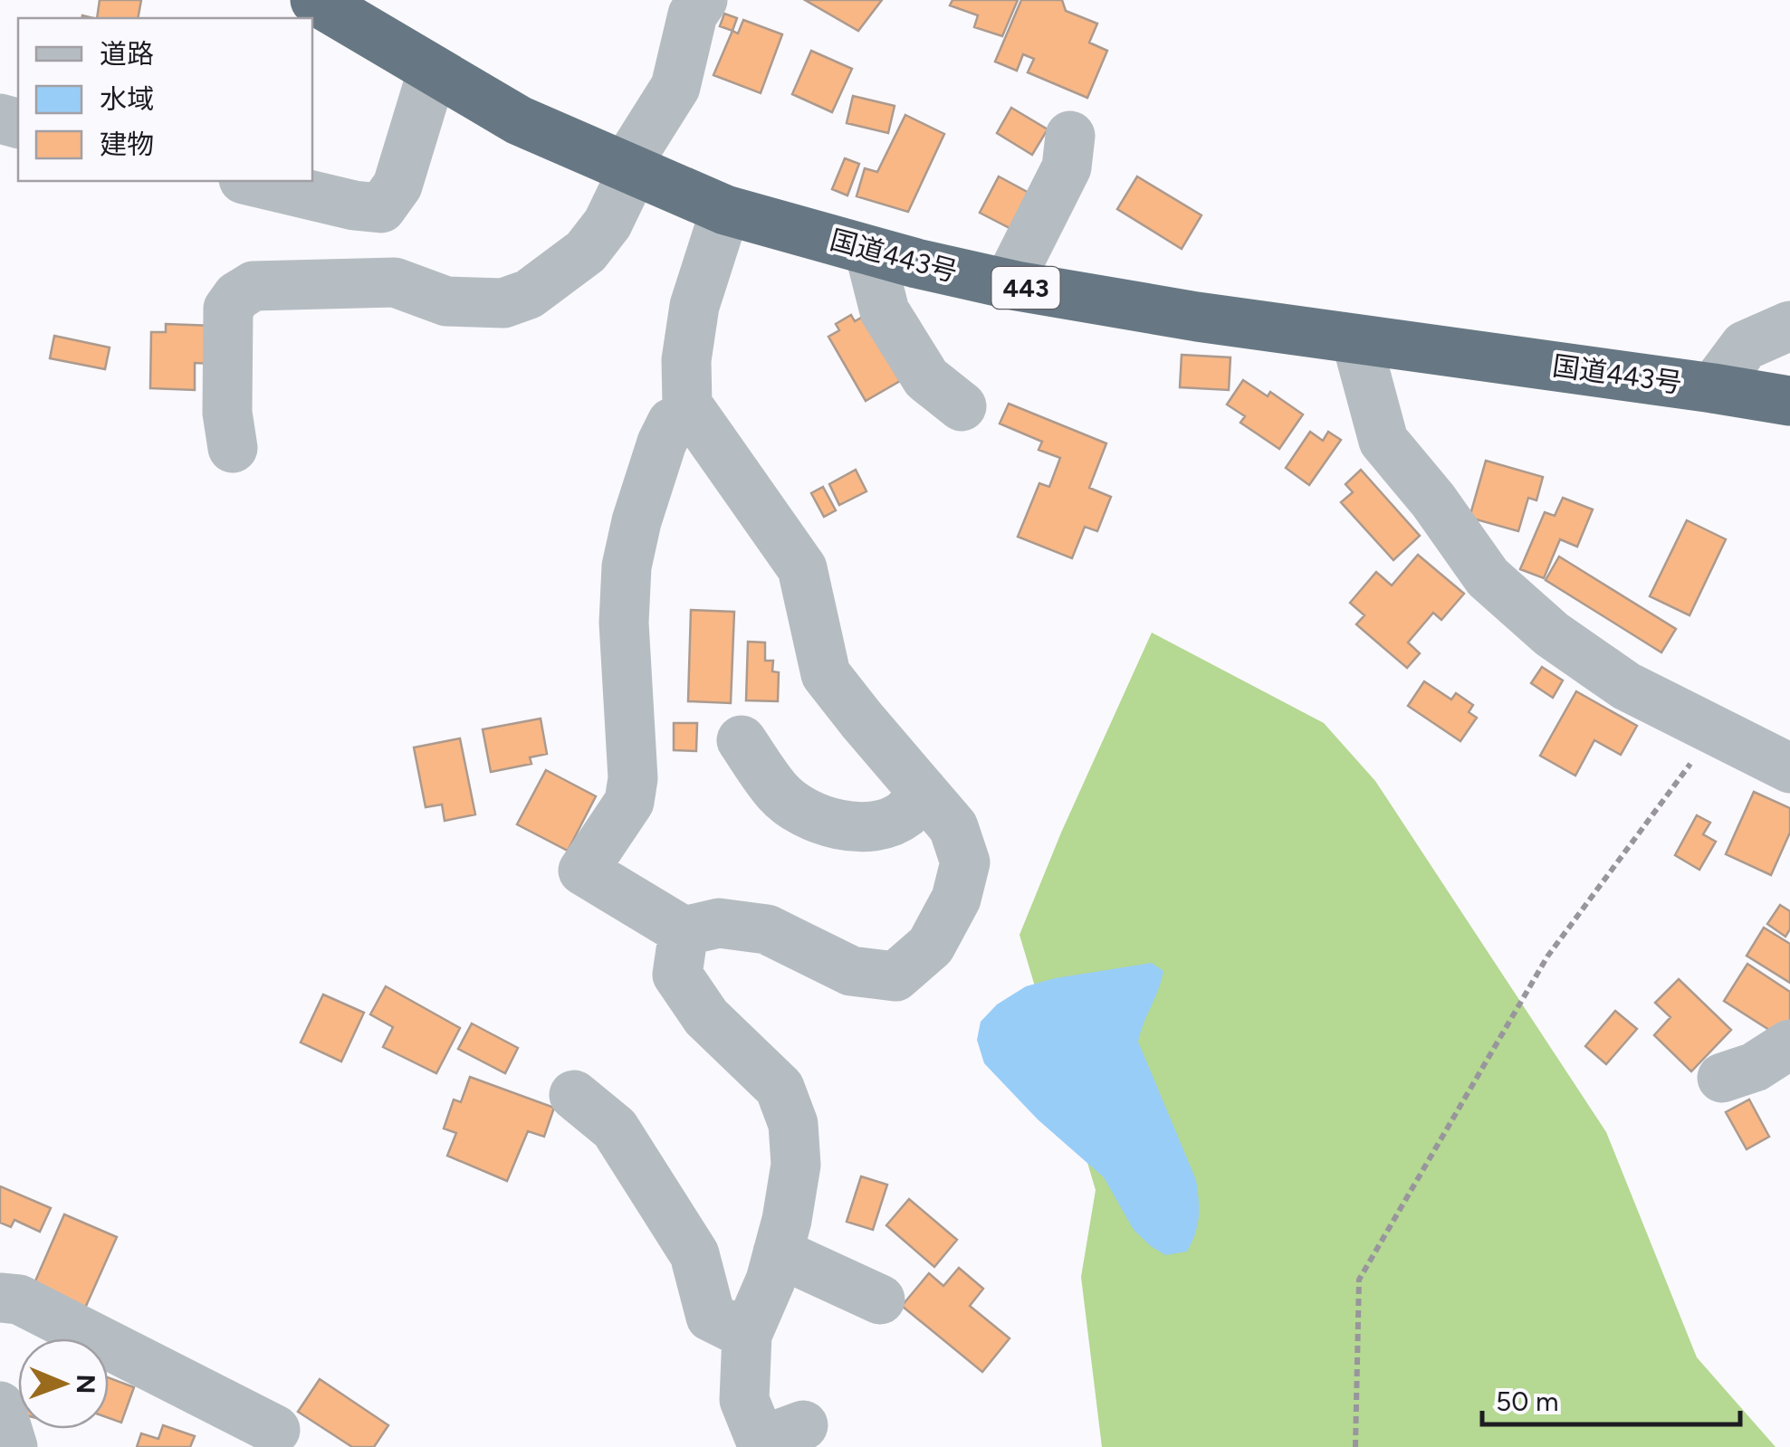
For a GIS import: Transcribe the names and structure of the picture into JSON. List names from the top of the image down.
{
  "streets": {
    "highway": ["国道443号", "443"]
  },
  "legend": ["道路", "水域", "建物"],
  "scale_bar": "50 m",
  "north": "right"
}
